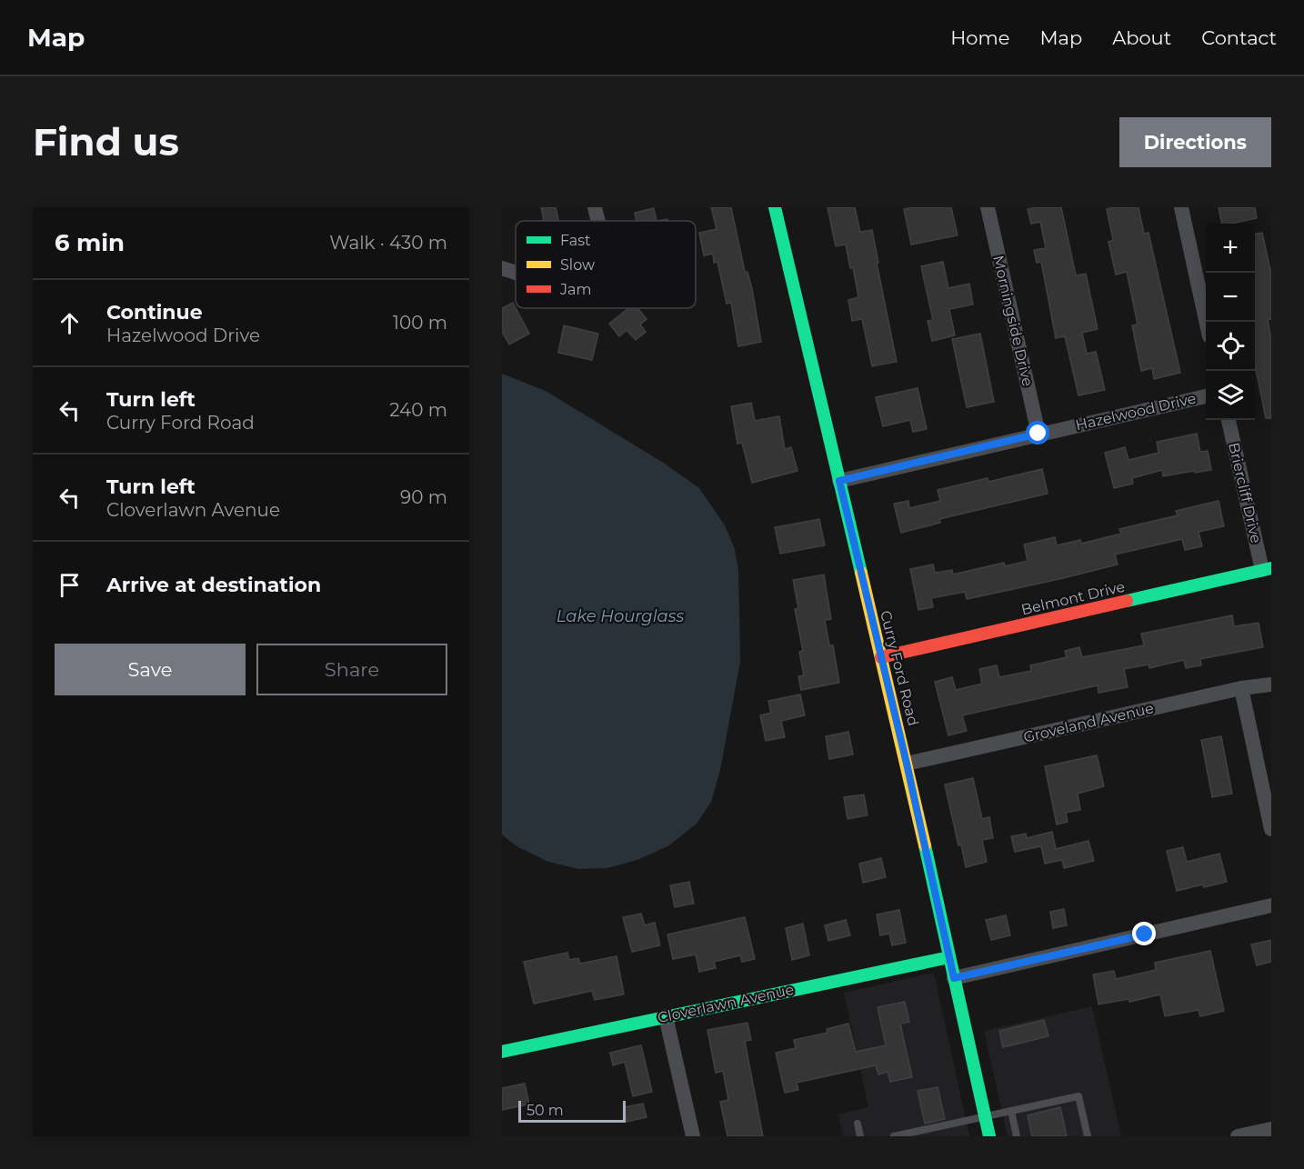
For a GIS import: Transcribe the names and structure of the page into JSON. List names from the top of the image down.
{
  "streets": {
    "street": [
      "Morningside Drive",
      "Hazelwood Drive",
      "Briercliff Drive",
      "Belmont Drive",
      "Curry Ford Road",
      "Groveland Avenue",
      "Cloverlawn Avenue"
    ]
  },
  "crossings": [
    ["Morningside Drive", "Hazelwood Drive"],
    ["Hazelwood Drive", "Curry Ford Road"],
    ["Briercliff Drive", "Belmont Drive"],
    ["Belmont Drive", "Curry Ford Road"],
    ["Curry Ford Road", "Groveland Avenue"],
    ["Curry Ford Road", "Cloverlawn Avenue"]
  ],
  "water": ["Lake Hourglass"],
  "legend": ["Fast", "Slow", "Jam"],
  "scale_bar": "50 m",
  "page": {
    "header": "Map",
    "nav": [
      "Home",
      "Map",
      "About",
      "Contact"
    ],
    "buttons": [
      "Directions",
      ["Save", "Share"]
    ],
    "title": "Find us",
    "heading": ["6 min", "Walk · 430 m"],
    "map_buttons": ["+", "−"],
    "list": [
      ["Continue", "Hazelwood Drive", "100 m"],
      ["Turn left", "Curry Ford Road", "240 m"],
      ["Turn left", "Cloverlawn Avenue", "90 m"],
      "Arrive at destination"
    ],
    "scale": "50 m"
  }
}
